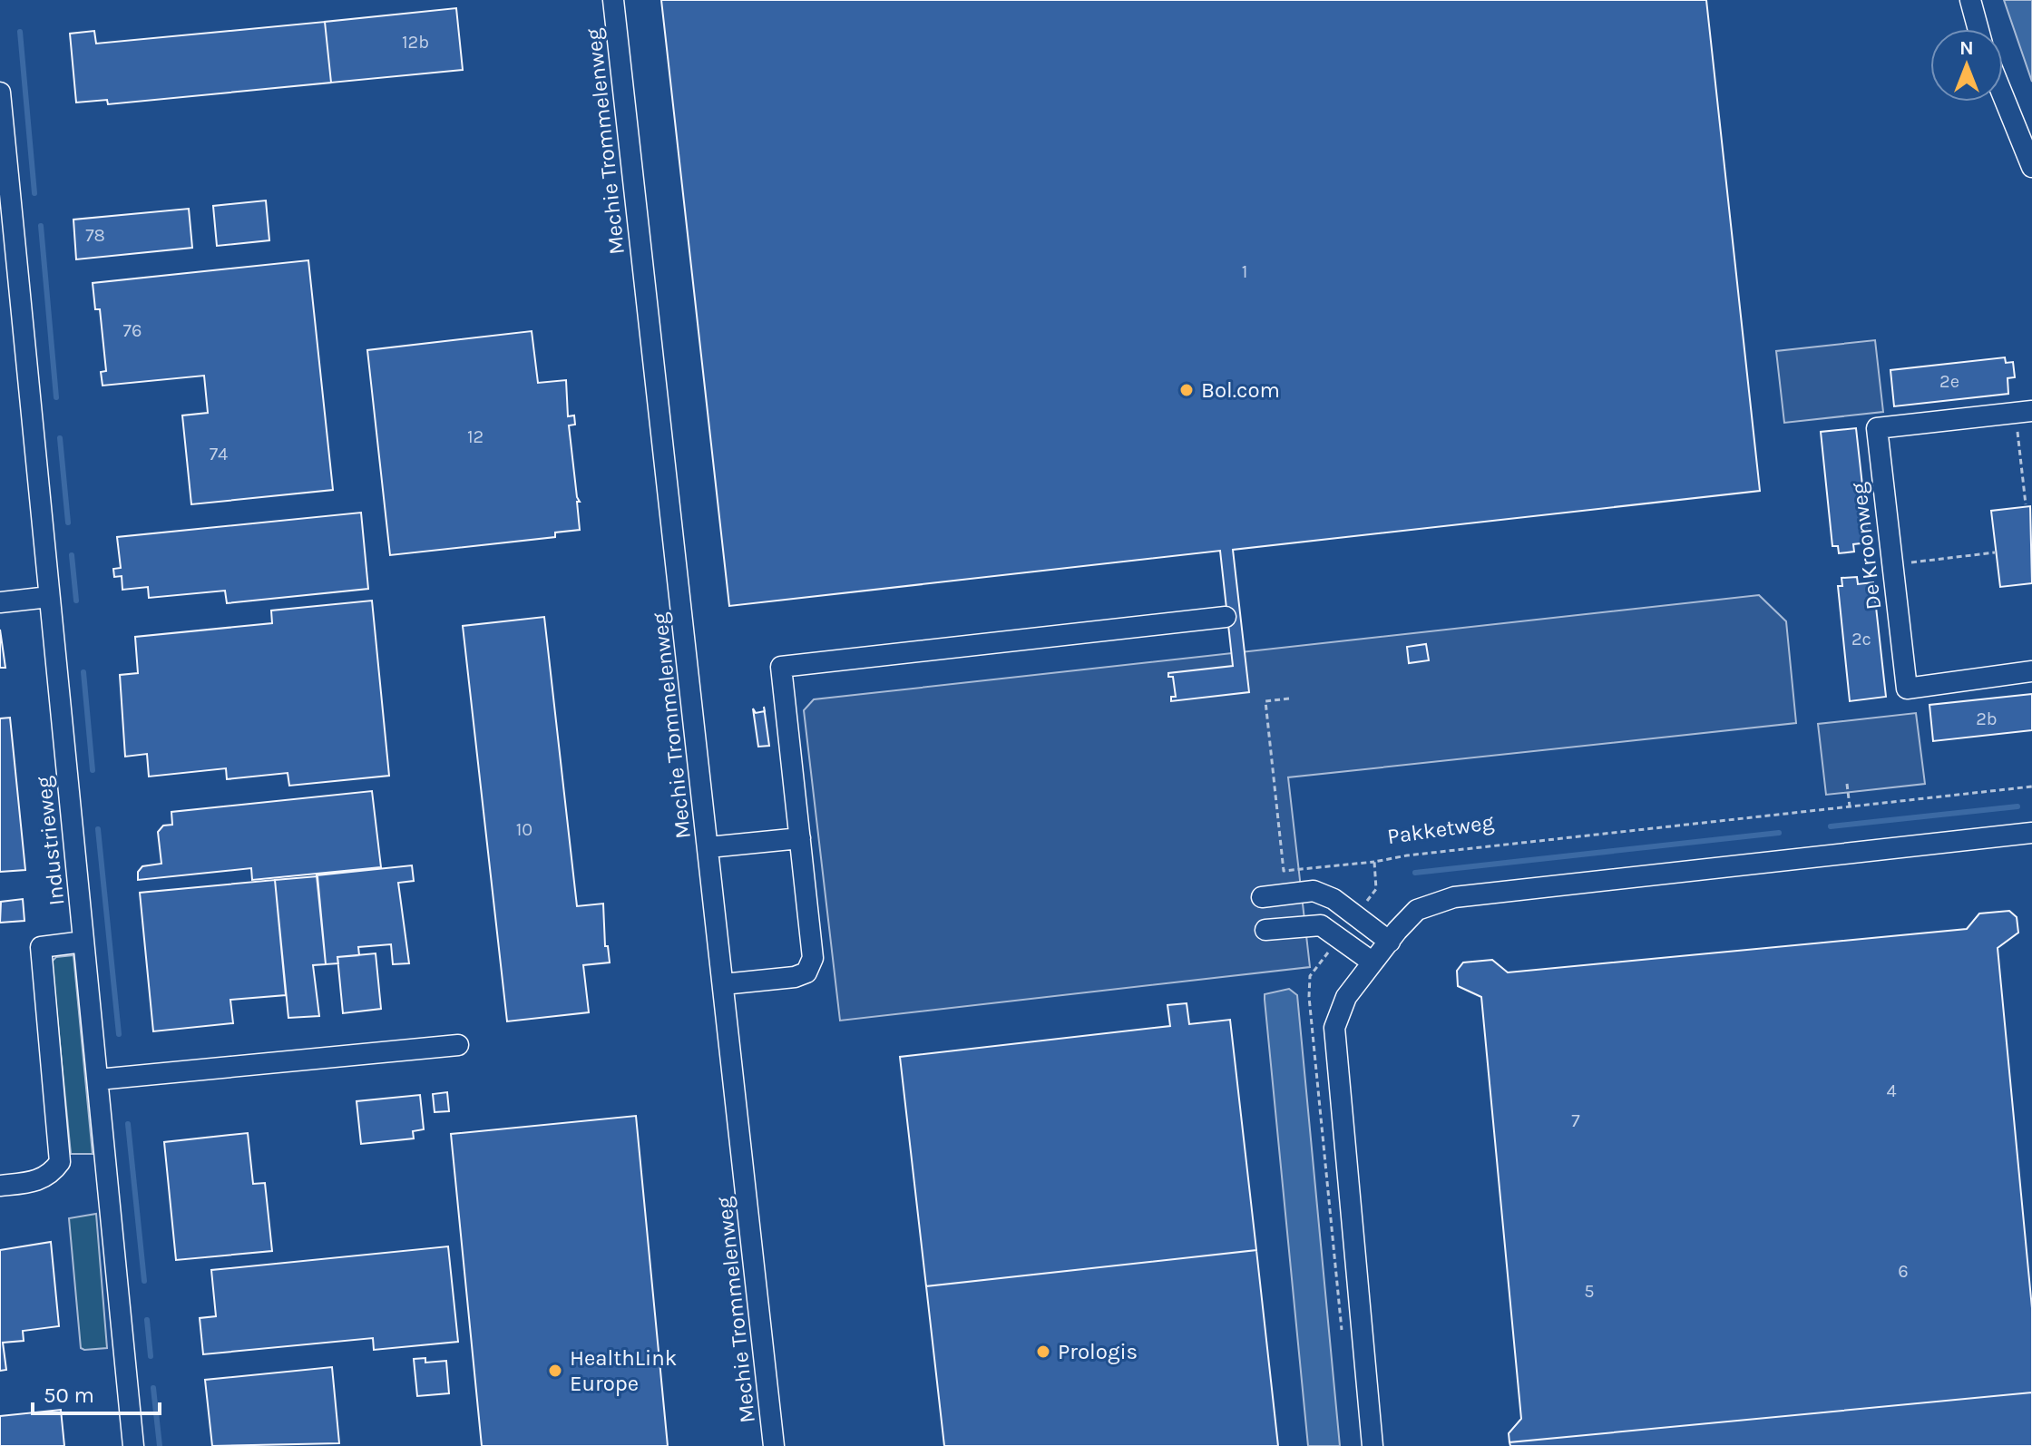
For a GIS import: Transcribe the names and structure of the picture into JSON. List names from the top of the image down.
{
  "streets": {
    "street": ["Mechie Trommelenweg", "De Kroonweg", "Industrieweg"],
    "path": ["Pakketweg"]
  },
  "places": ["Bol.com", "Prologis", "HealthLink Europe"],
  "house_numbers": [
    "12b",
    "78",
    "1",
    "76",
    "2e",
    "12",
    "74",
    "2c",
    "2b",
    "10",
    "4",
    "7",
    "6",
    "5"
  ],
  "scale_bar": "50 m",
  "north": "top"
}
